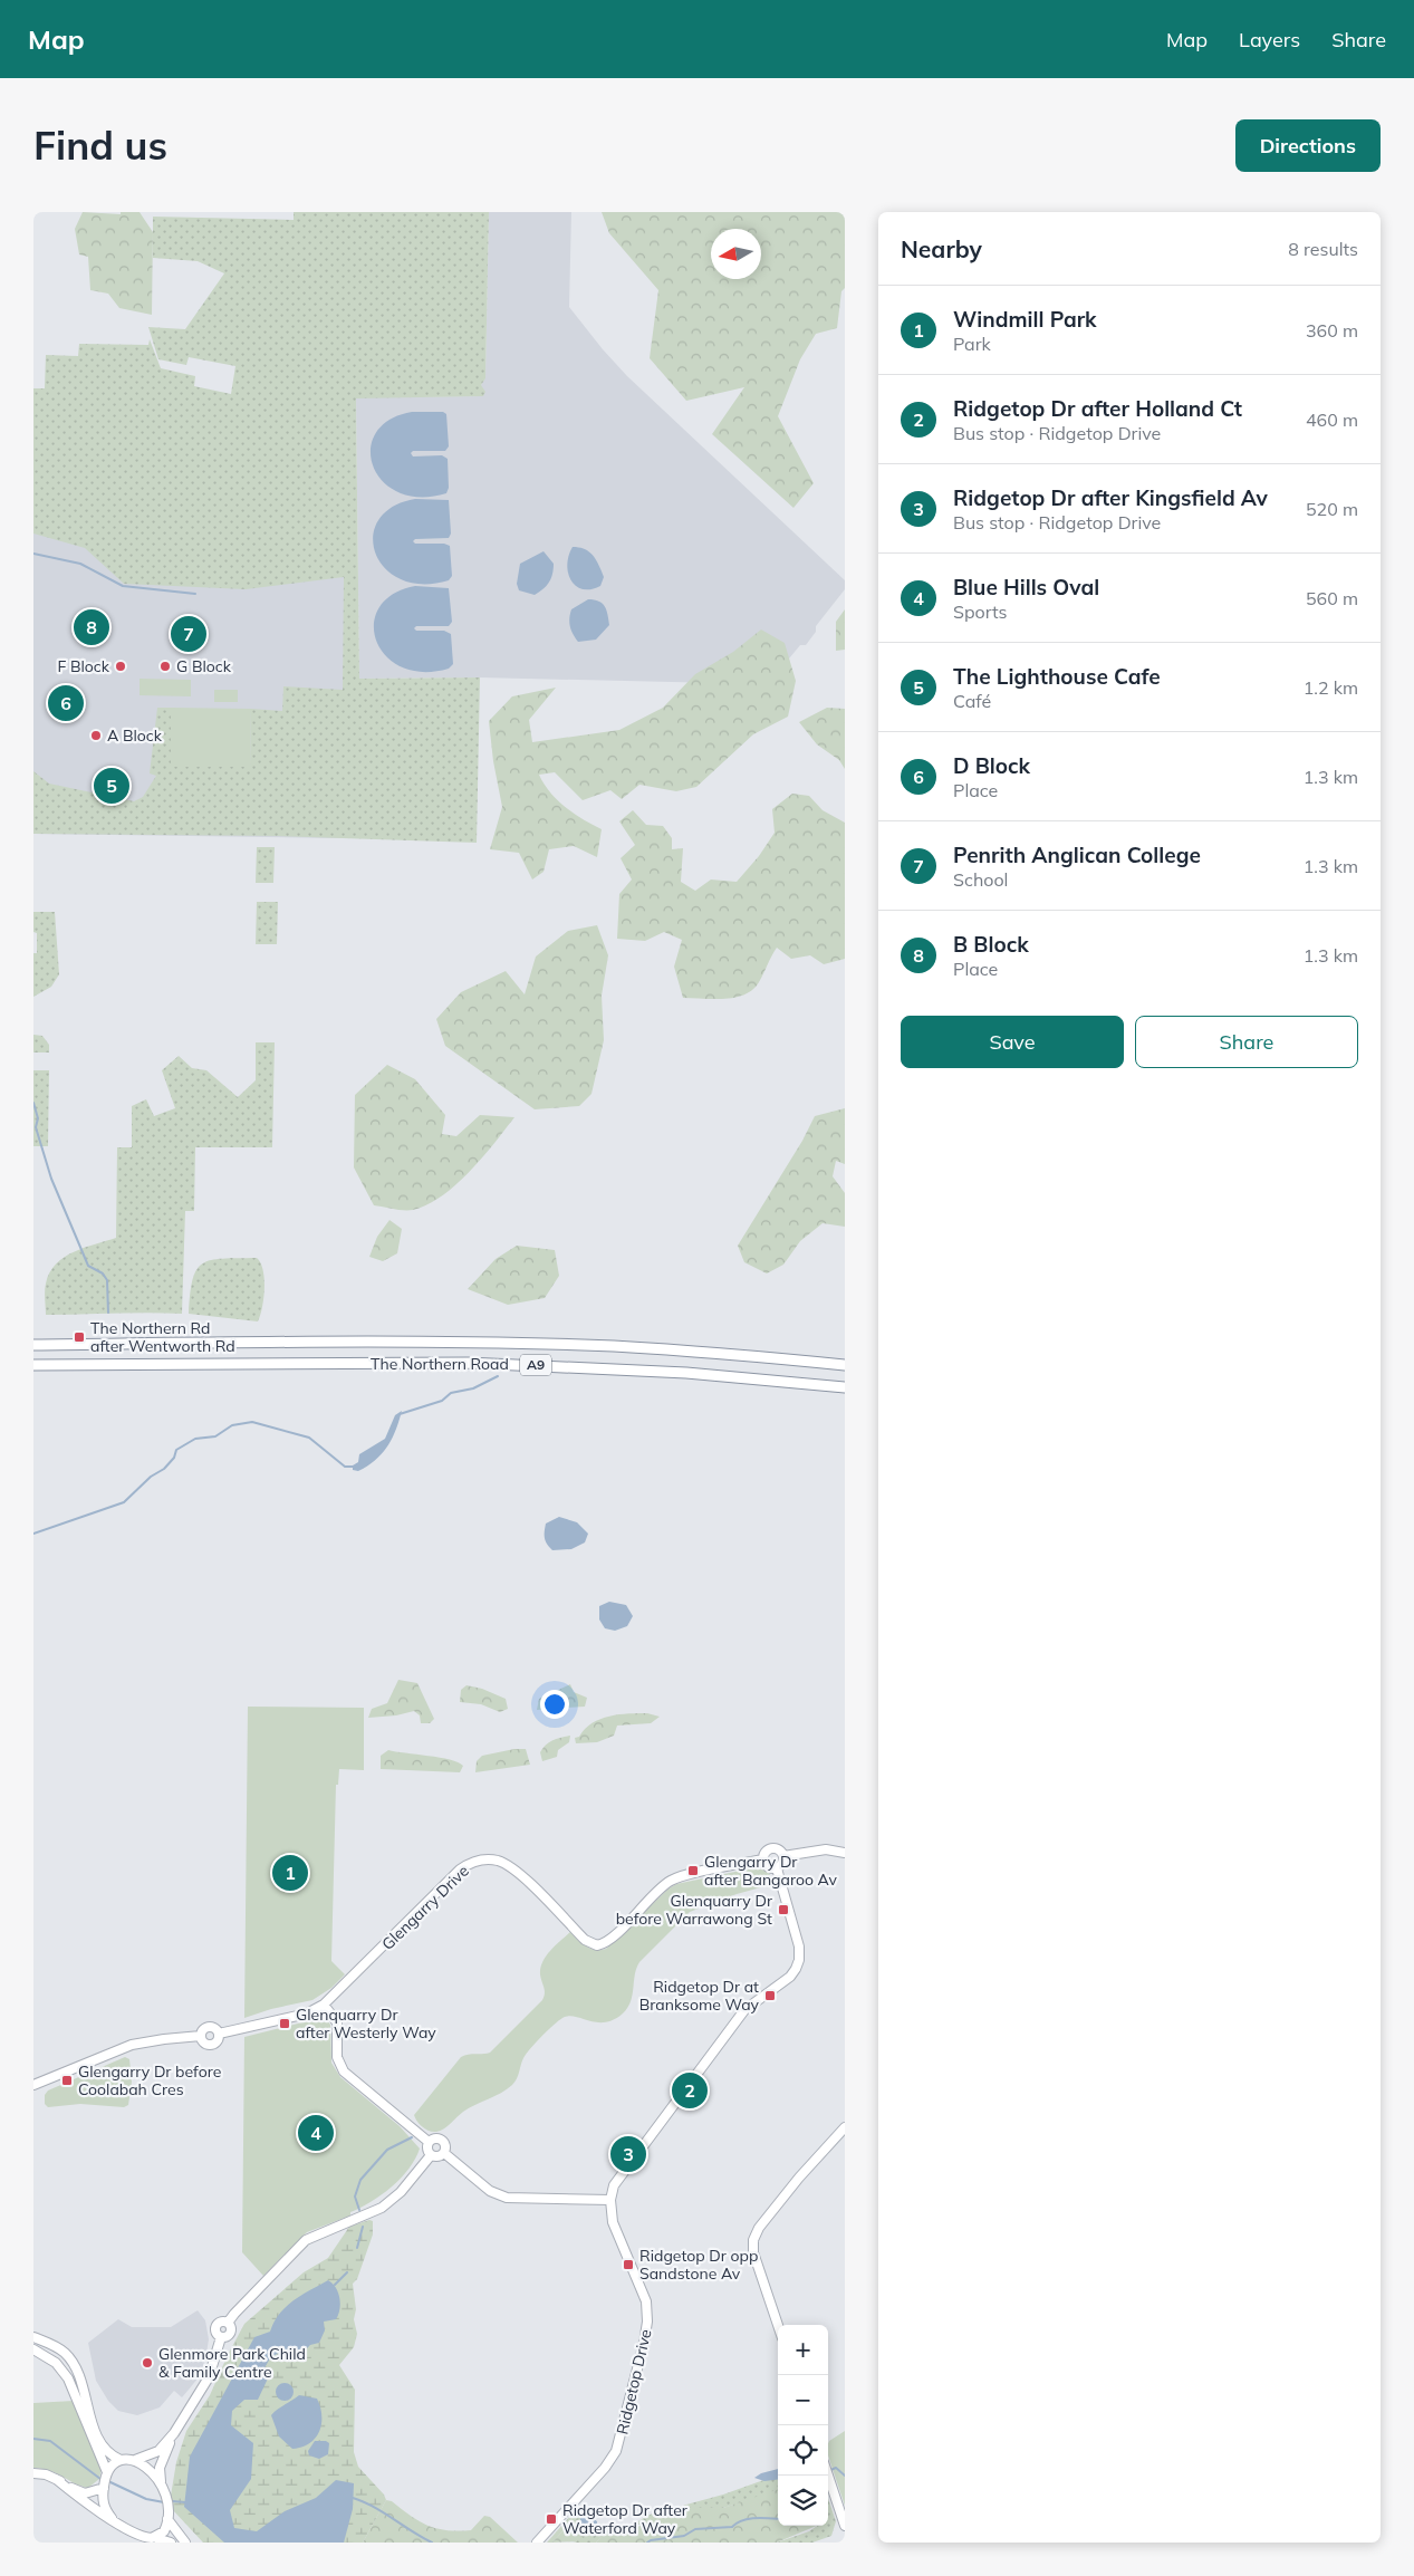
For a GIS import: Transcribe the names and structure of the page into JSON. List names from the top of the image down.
{
  "streets": {
    "highway": ["The Northern Road", "A9"],
    "street": ["Glengarry Drive", "Ridgetop Drive"]
  },
  "places": {
    "other": [
      "F Block",
      "G Block",
      "A Block",
      "Glenmore Park Child & Family Centre"
    ],
    "transit": [
      "The Northern Rd after Wentworth Rd",
      "Glengarry Dr after Bangaroo Av",
      "Glenquarry Dr before Warrawong St",
      "Ridgetop Dr at Branksome Way",
      "Glenquarry Dr after Westerly Way",
      "Glengarry Dr before Coolabah Cres",
      "Ridgetop Dr opp Sandstone Av",
      "Ridgetop Dr after Waterford Way"
    ]
  },
  "north": "left",
  "page": {
    "header": "Map",
    "nav": ["Map", "Layers", "Share"],
    "buttons": [
      "Directions",
      ["Save", "Share"]
    ],
    "title": "Find us",
    "heading": ["Nearby", "8 results"],
    "list": [
      {
        "mark": "1",
        "name": "Windmill Park",
        "note": "Park",
        "value": "360 m"
      },
      {
        "mark": "2",
        "name": "Ridgetop Dr after Holland Ct",
        "note": "Bus stop · Ridgetop Drive",
        "value": "460 m"
      },
      {
        "mark": "3",
        "name": "Ridgetop Dr after Kingsfield Av",
        "note": "Bus stop · Ridgetop Drive",
        "value": "520 m"
      },
      {
        "mark": "4",
        "name": "Blue Hills Oval",
        "note": "Sports",
        "value": "560 m"
      },
      {
        "mark": "5",
        "name": "The Lighthouse Cafe",
        "note": "Café",
        "value": "1.2 km"
      },
      {
        "mark": "6",
        "name": "D Block",
        "note": "Place",
        "value": "1.3 km"
      },
      {
        "mark": "7",
        "name": "Penrith Anglican College",
        "note": "School",
        "value": "1.3 km"
      },
      {
        "mark": "8",
        "name": "B Block",
        "note": "Place",
        "value": "1.3 km"
      }
    ],
    "pins": [
      "8",
      "7",
      "6",
      "5",
      "1",
      "2",
      "4",
      "3"
    ],
    "map_buttons": ["+", "−"]
  }
}
